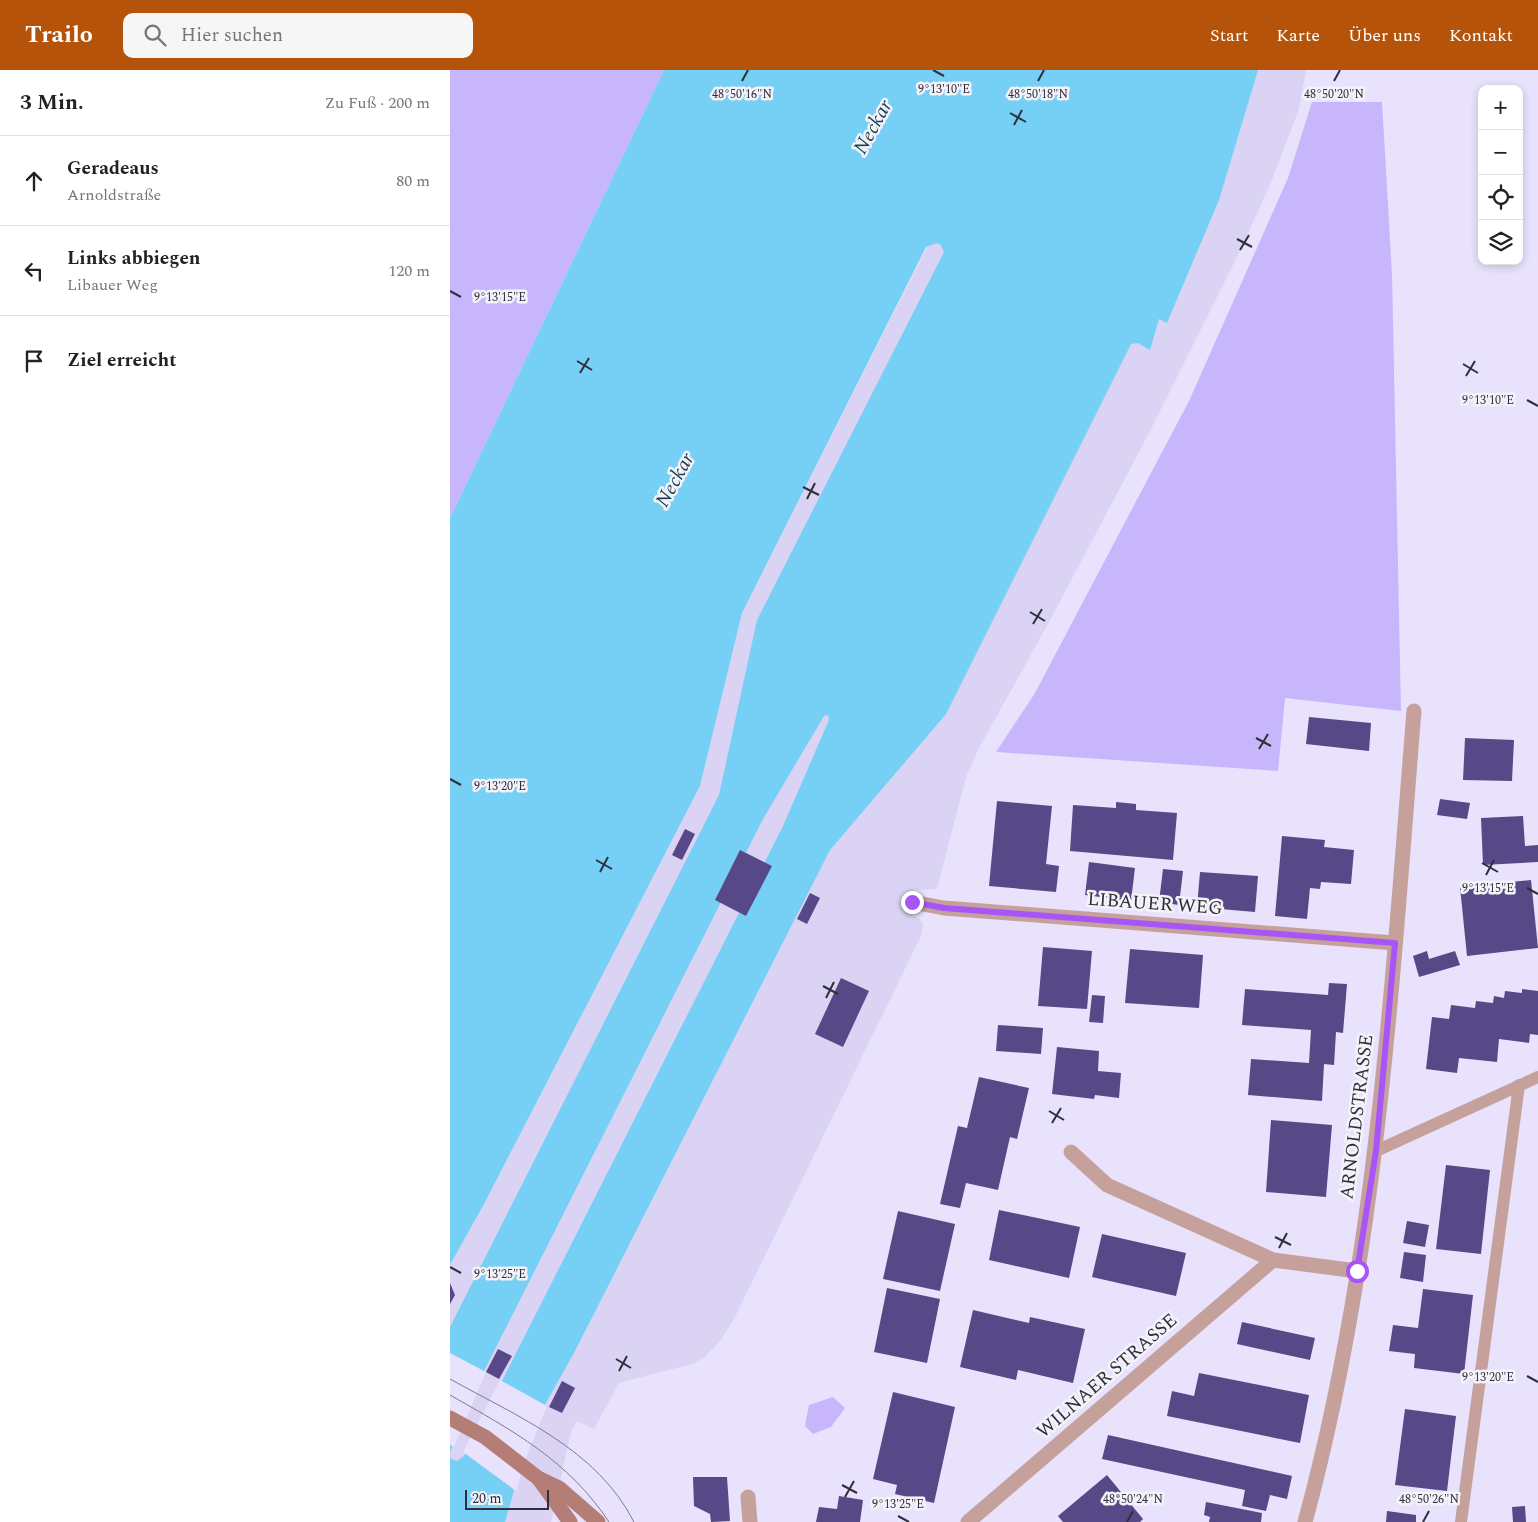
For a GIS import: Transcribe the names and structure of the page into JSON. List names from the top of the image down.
{
  "streets": {
    "street": ["LIBAUER WEG", "ARNOLDSTRASSE", "WILNAER STRASSE"]
  },
  "crossings": [
    ["LIBAUER WEG", "ARNOLDSTRASSE"]
  ],
  "water": ["Neckar"],
  "scale_bar": "20 m",
  "page": {
    "header": "Trailo",
    "search": "Hier suchen",
    "nav": [
      "Start",
      "Karte",
      "Über uns",
      "Kontakt"
    ],
    "heading": ["3 Min.", "Zu Fuß · 200 m"],
    "map_buttons": ["+", "−"],
    "list": [
      ["Geradeaus", "Arnoldstraße", "80 m"],
      ["Links abbiegen", "Libauer Weg", "120 m"],
      "Ziel erreicht"
    ],
    "scale": "20 m"
  },
  "coordinates": [
    "9°13'10\"E",
    "48°50'16\"N",
    "48°50'18\"N",
    "48°50'20\"N",
    "9°13'15\"E",
    "9°13'20\"E",
    "9°13'25\"E",
    "48°50'24\"N",
    "48°50'26\"N"
  ]
}
